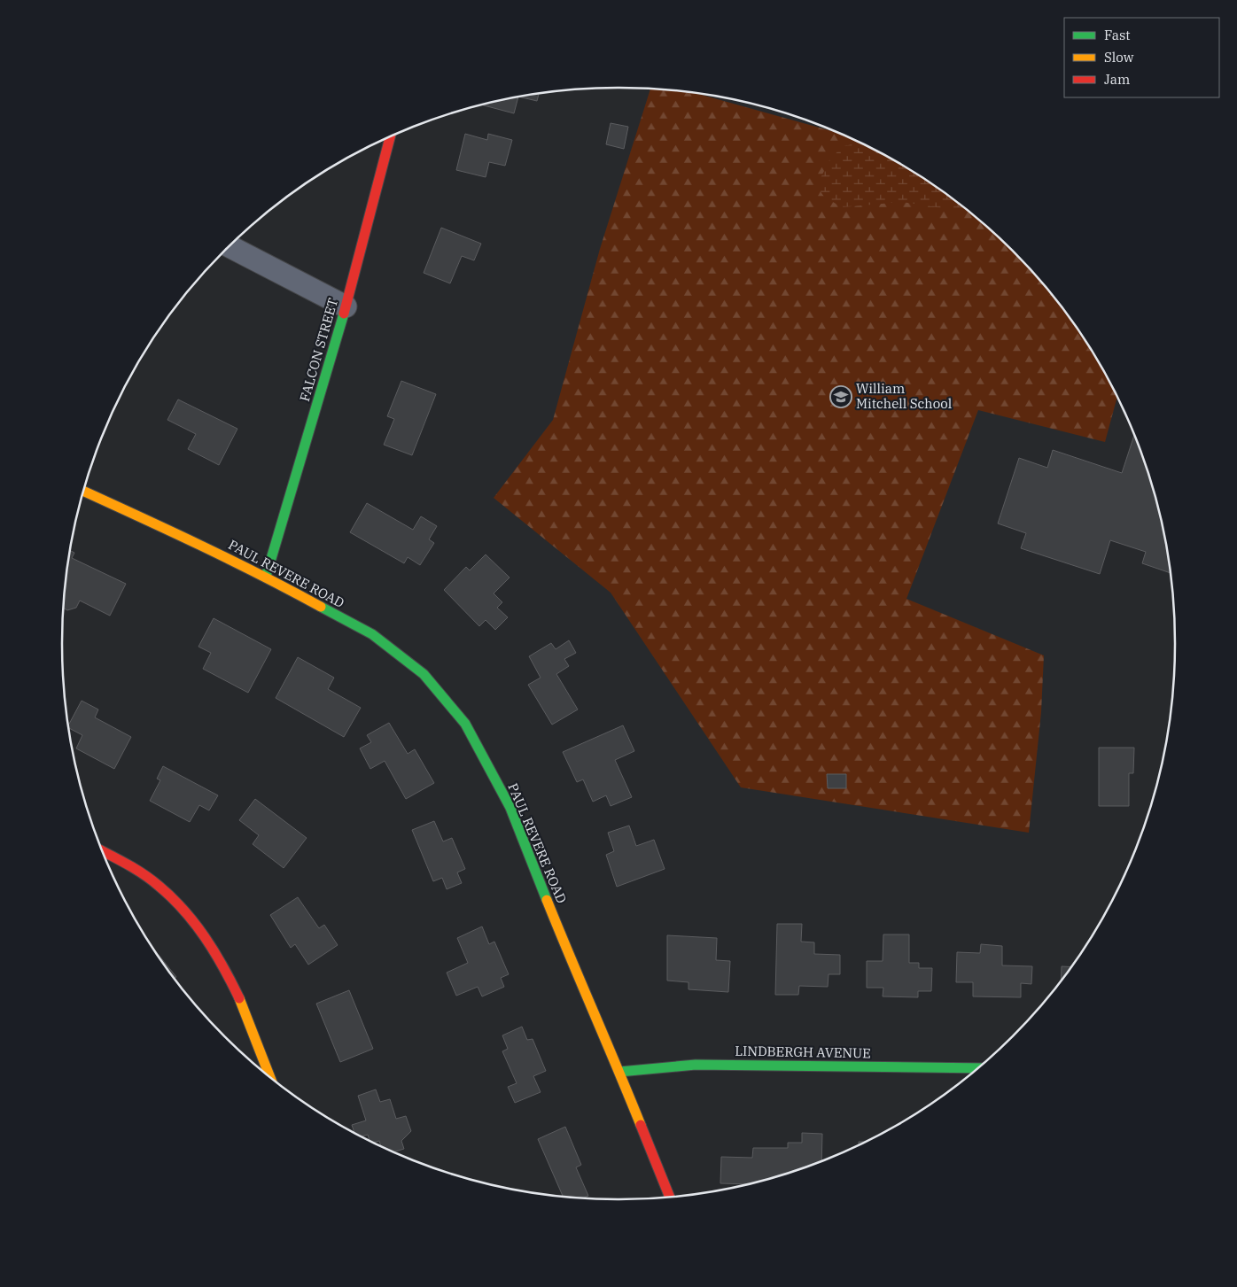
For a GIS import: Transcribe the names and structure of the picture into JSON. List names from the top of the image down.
{
  "streets": {
    "street": ["FALCON STREET", "PAUL REVERE ROAD", "LINDBERGH AVENUE"]
  },
  "crossings": [
    ["FALCON STREET", "PAUL REVERE ROAD"],
    ["PAUL REVERE ROAD", "LINDBERGH AVENUE"]
  ],
  "places": {
    "school or university": ["William Mitchell School"]
  },
  "legend": ["Fast", "Slow", "Jam"]
}
